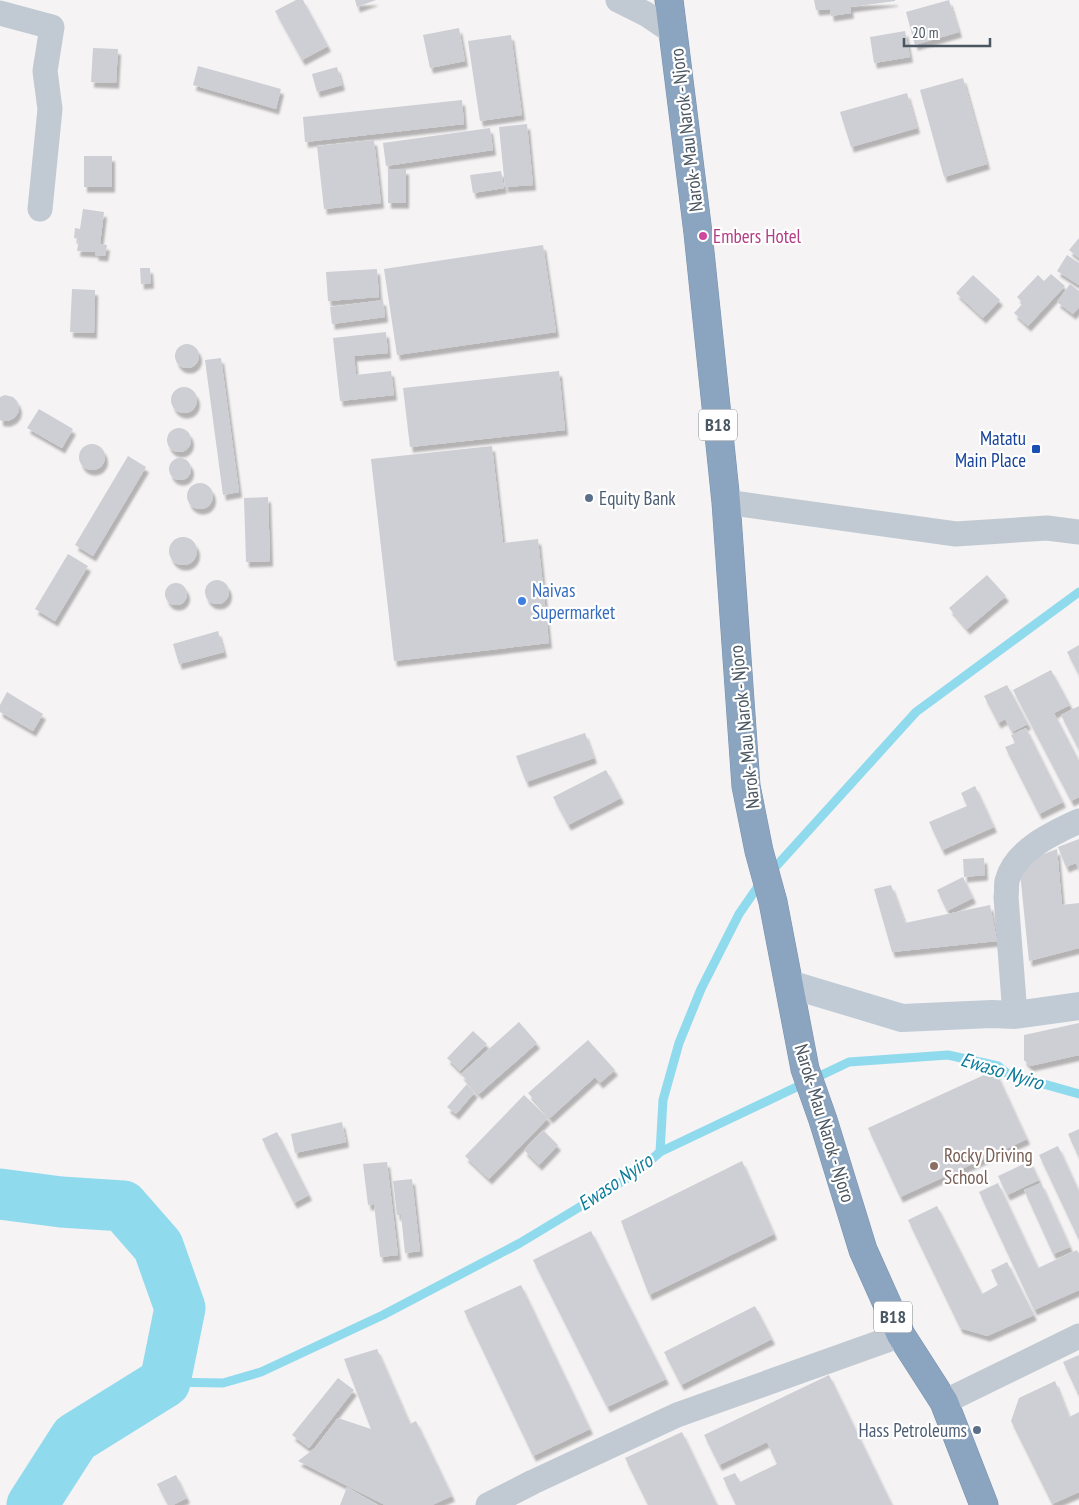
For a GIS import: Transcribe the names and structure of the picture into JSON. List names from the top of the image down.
{
  "streets": {
    "highway": ["Narok- Mau Narok - Njoro", "B18"]
  },
  "water": ["Ewaso Nyiro"],
  "places": {
    "other": [
      "Embers Hotel",
      "Equity Bank",
      "Naivas Supermarket",
      "Rocky Driving School",
      "Hass Petroleums"
    ],
    "transit": ["Matatu Main Place"]
  },
  "scale_bar": "20 m"
}
